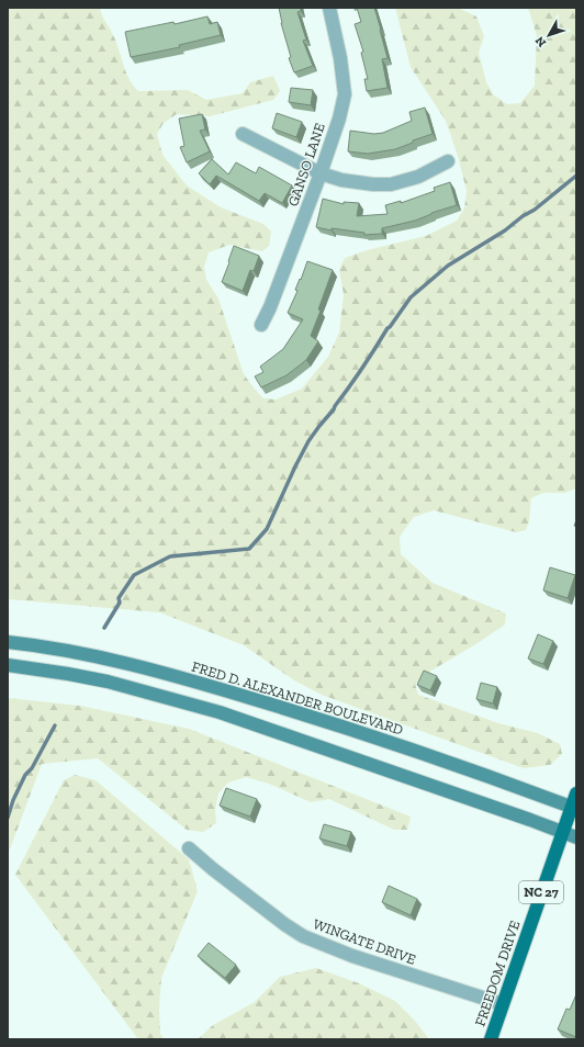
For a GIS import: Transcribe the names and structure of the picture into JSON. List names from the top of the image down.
{
  "streets": {
    "main road": ["FRED D. ALEXANDER BOULEVARD", "NC 27", "FREEDOM DRIVE"],
    "street": ["GANSO LANE", "WINGATE DRIVE"]
  },
  "crossings": [
    ["FRED D. ALEXANDER BOULEVARD", "FREEDOM DRIVE"],
    ["WINGATE DRIVE", "FREEDOM DRIVE"]
  ],
  "north": "bottom left"
}
